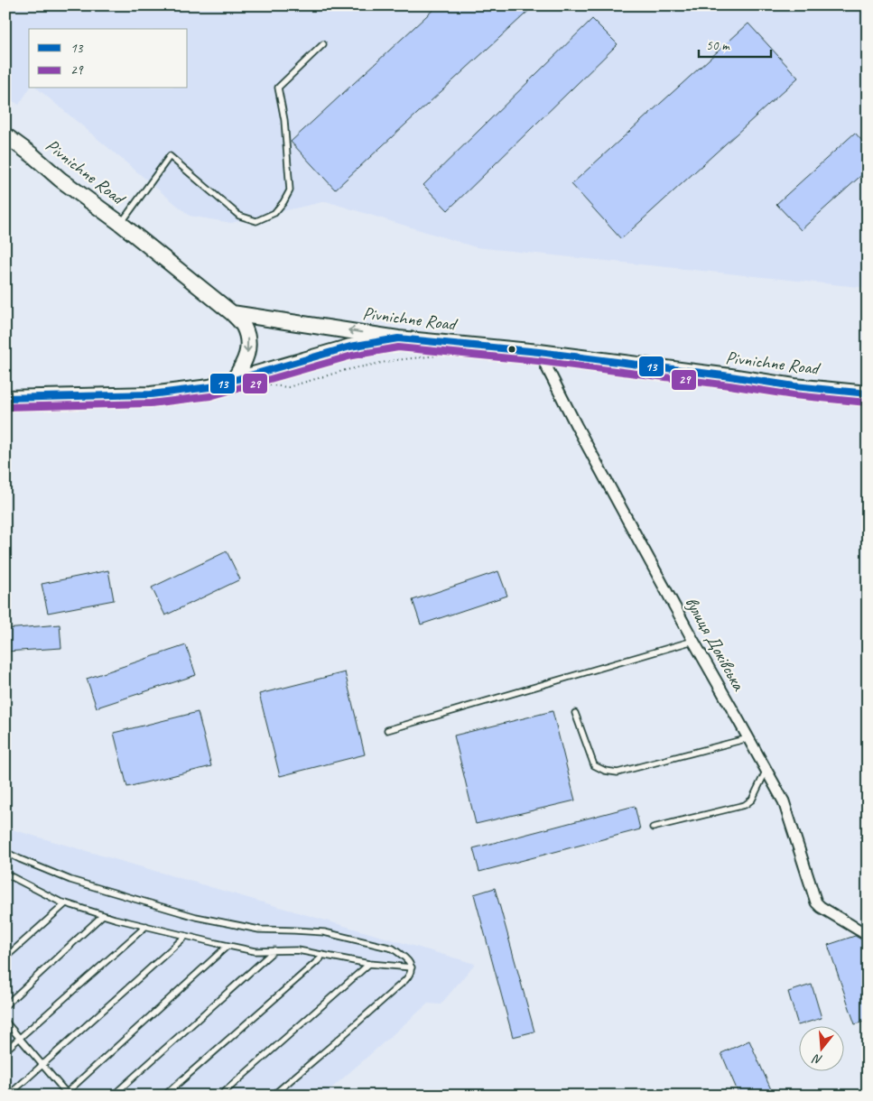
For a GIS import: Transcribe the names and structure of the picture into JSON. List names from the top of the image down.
{
  "streets": {
    "main road": ["Pivnichne Road"],
    "street": ["вулиця Доківська"]
  },
  "crossings": [
    ["Pivnichne Road", "вулиця Доківська"]
  ],
  "lines": ["transit line 13", "transit line 29"],
  "legend": ["13", "29"],
  "scale_bar": "50 m",
  "north": "bottom"
}
